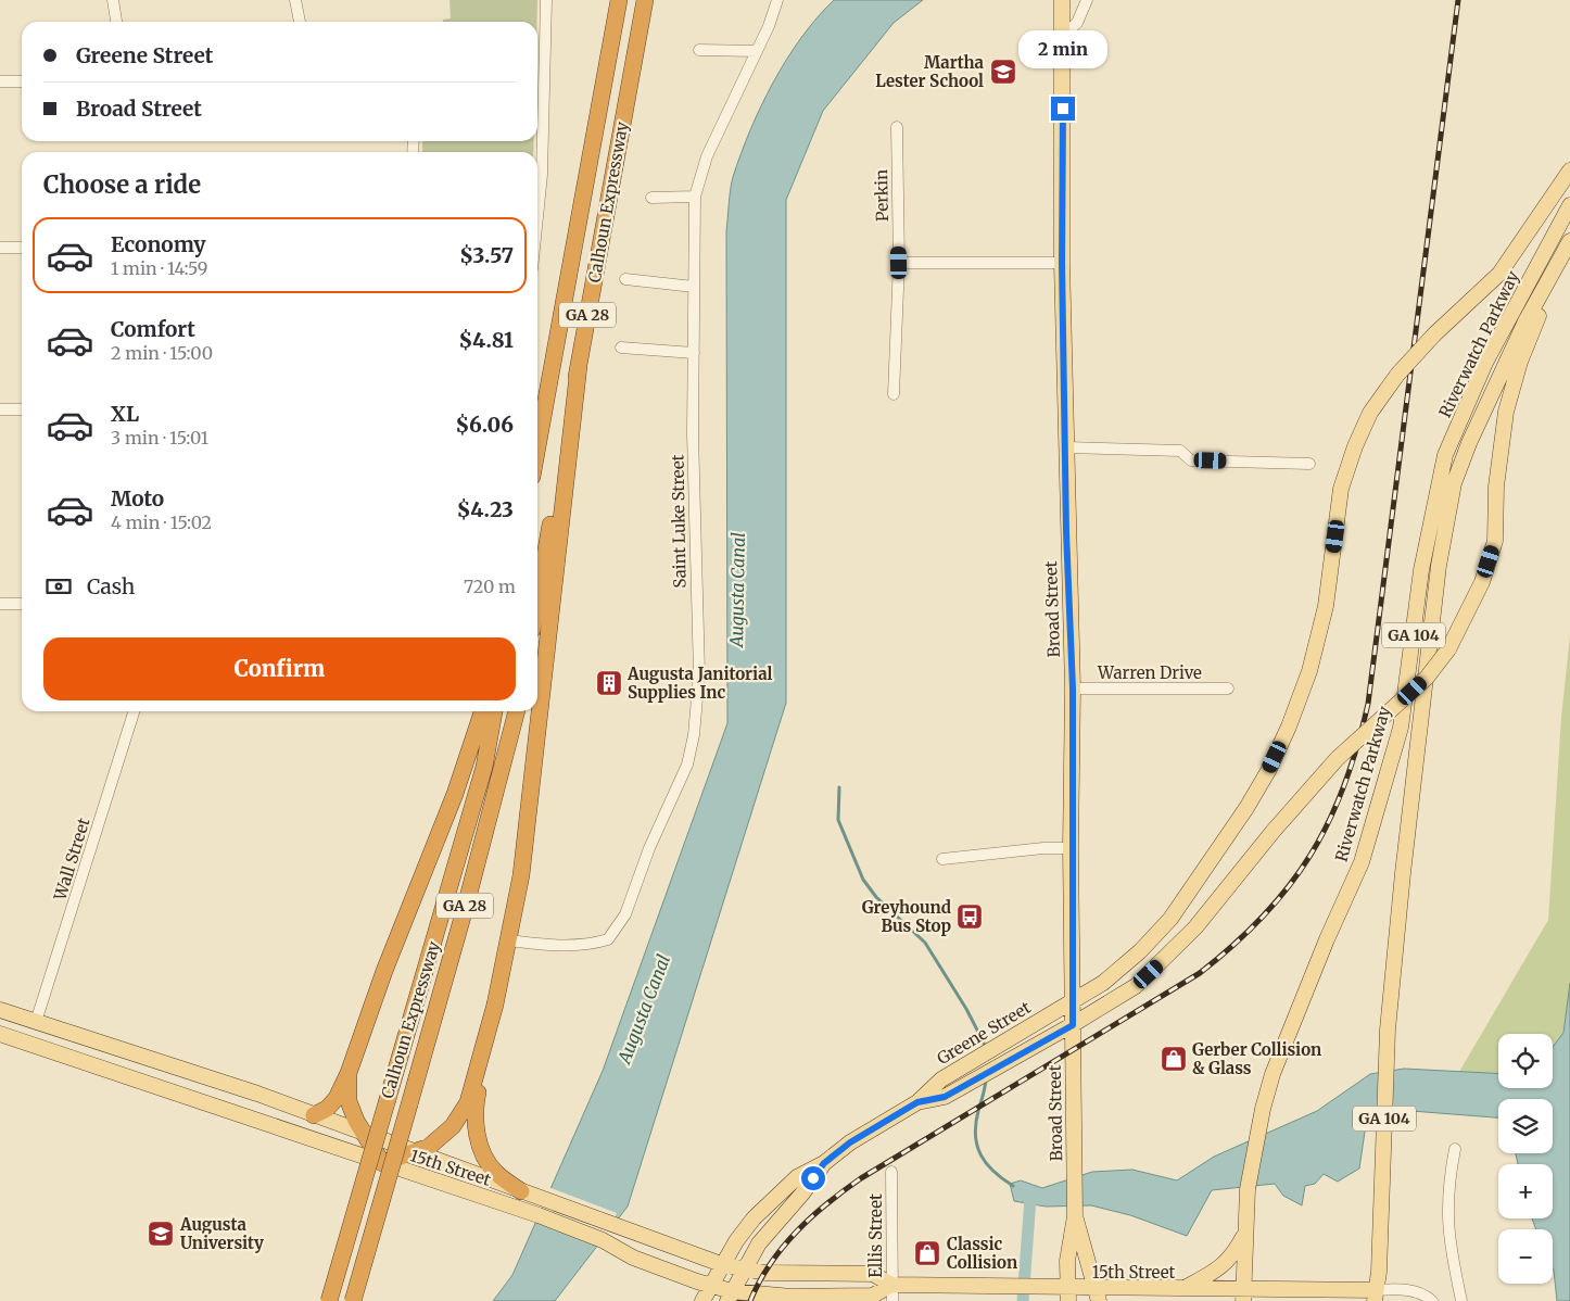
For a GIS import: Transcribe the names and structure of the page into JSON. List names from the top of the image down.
{
  "streets": {
    "highway": ["Calhoun Expressway", "GA 28"],
    "main road": [
      "Riverwatch Parkway",
      "Broad Street",
      "GA 104",
      "Greene Street",
      "15th Street"
    ],
    "street": [
      "Perkin",
      "Saint Luke Street",
      "Warren Drive",
      "Wall Street",
      "Ellis Street"
    ]
  },
  "crossings": [
    ["Riverwatch Parkway", "Greene Street"],
    ["Riverwatch Parkway", "15th Street"],
    ["Broad Street", "Warren Drive"],
    ["Broad Street", "Greene Street"],
    ["Broad Street", "15th Street"],
    ["Wall Street", "15th Street"],
    ["Greene Street", "15th Street"],
    ["15th Street", "Ellis Street"]
  ],
  "water": ["Augusta Canal"],
  "places": {
    "school or university": ["Martha Lester School", "Augusta University"],
    "building": ["Augusta Janitorial Supplies Inc"],
    "bus stop": ["Greyhound Bus Stop"],
    "shop": ["Gerber Collision & Glass", "Classic Collision"]
  },
  "page": {
    "banner": ["Greene Street", "Broad Street"],
    "bubble": "2 min",
    "heading": "Choose a ride",
    "list": [
      {
        "name": "Economy",
        "note": "1 min · 14:59",
        "value": "$3.57"
      },
      {
        "name": "Comfort",
        "note": "2 min · 15:00",
        "value": "$4.81"
      },
      {
        "name": "XL",
        "note": "3 min · 15:01",
        "value": "$6.06"
      },
      {
        "name": "Moto",
        "note": "4 min · 15:02",
        "value": "$4.23"
      }
    ],
    "pay": ["Cash", "720 m"],
    "buttons": "Confirm",
    "map_buttons": ["+", "−"]
  }
}
